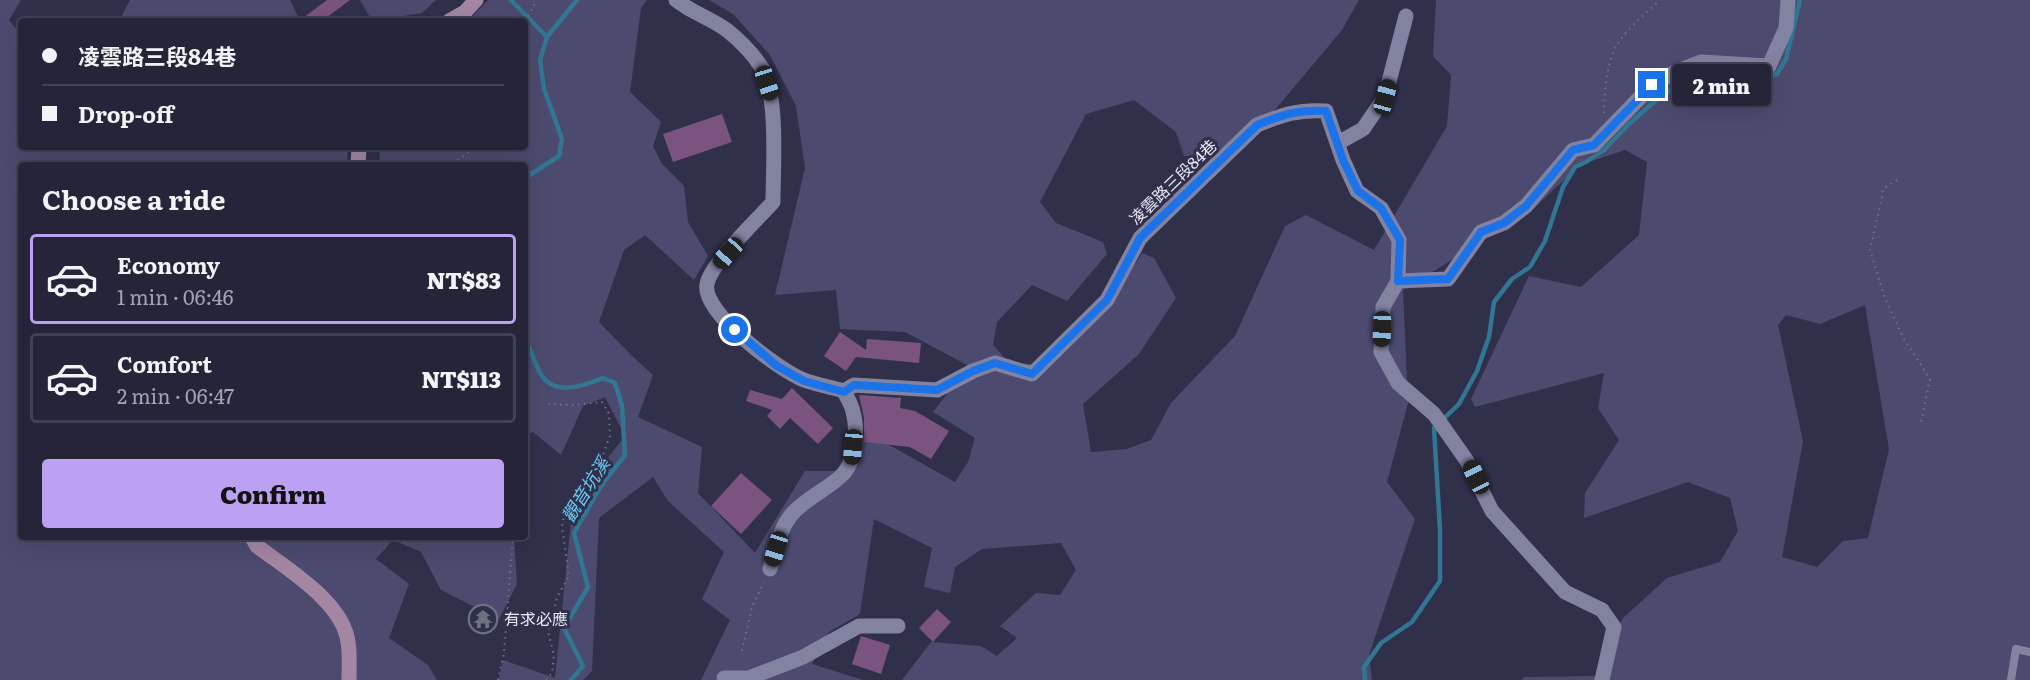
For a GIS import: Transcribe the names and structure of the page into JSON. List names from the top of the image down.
{
  "streets": {
    "street": ["凌雲路三段84巷"]
  },
  "water": ["觀音坑溪"],
  "places": {
    "temple": ["有求必應"]
  },
  "page": {
    "banner": ["凌雲路三段84巷", "Drop-off"],
    "bubble": "2 min",
    "heading": "Choose a ride",
    "list": [
      {
        "name": "Economy",
        "note": "1 min · 06:46",
        "value": "NT$83"
      },
      {
        "name": "Comfort",
        "note": "2 min · 06:47",
        "value": "NT$113"
      }
    ],
    "buttons": "Confirm"
  }
}
